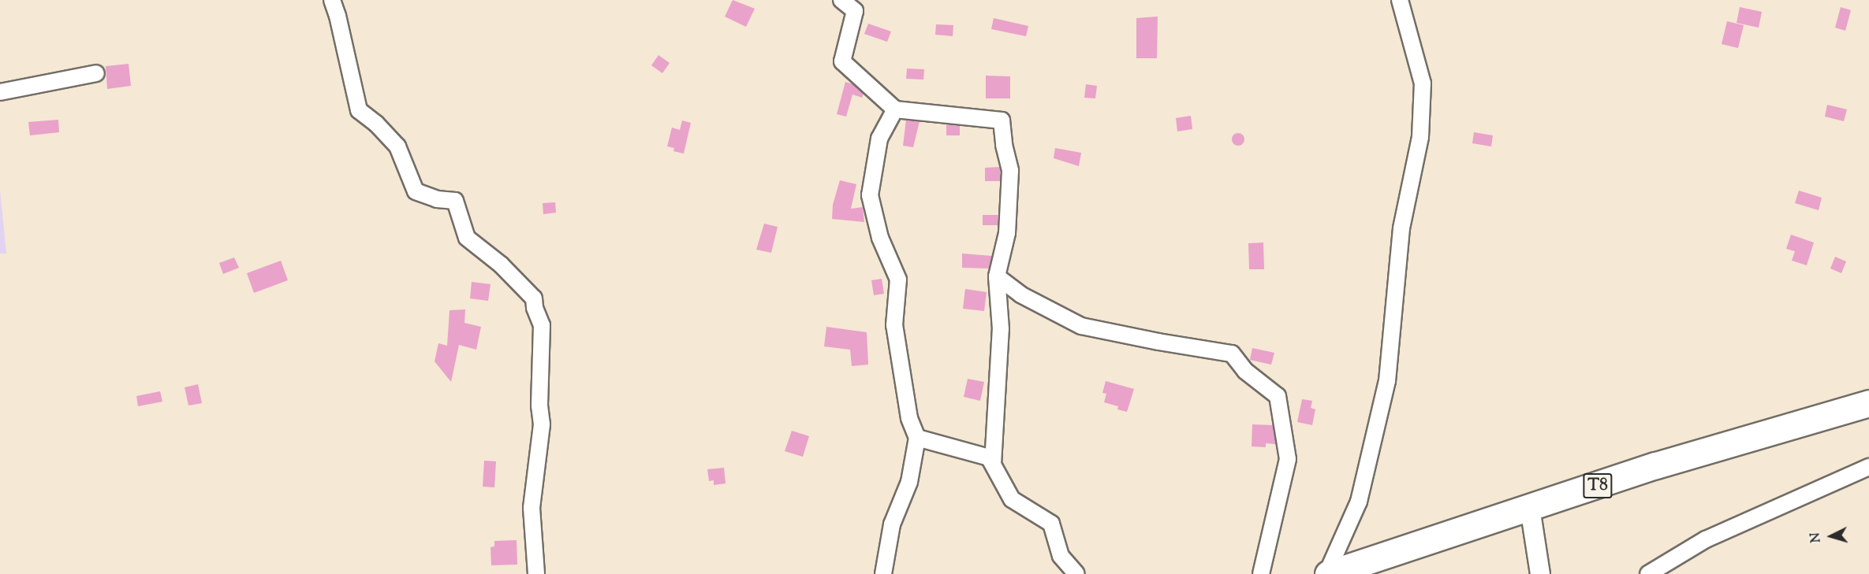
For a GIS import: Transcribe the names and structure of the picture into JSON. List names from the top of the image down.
{
  "streets": {
    "highway": ["T8"]
  },
  "north": "left"
}
